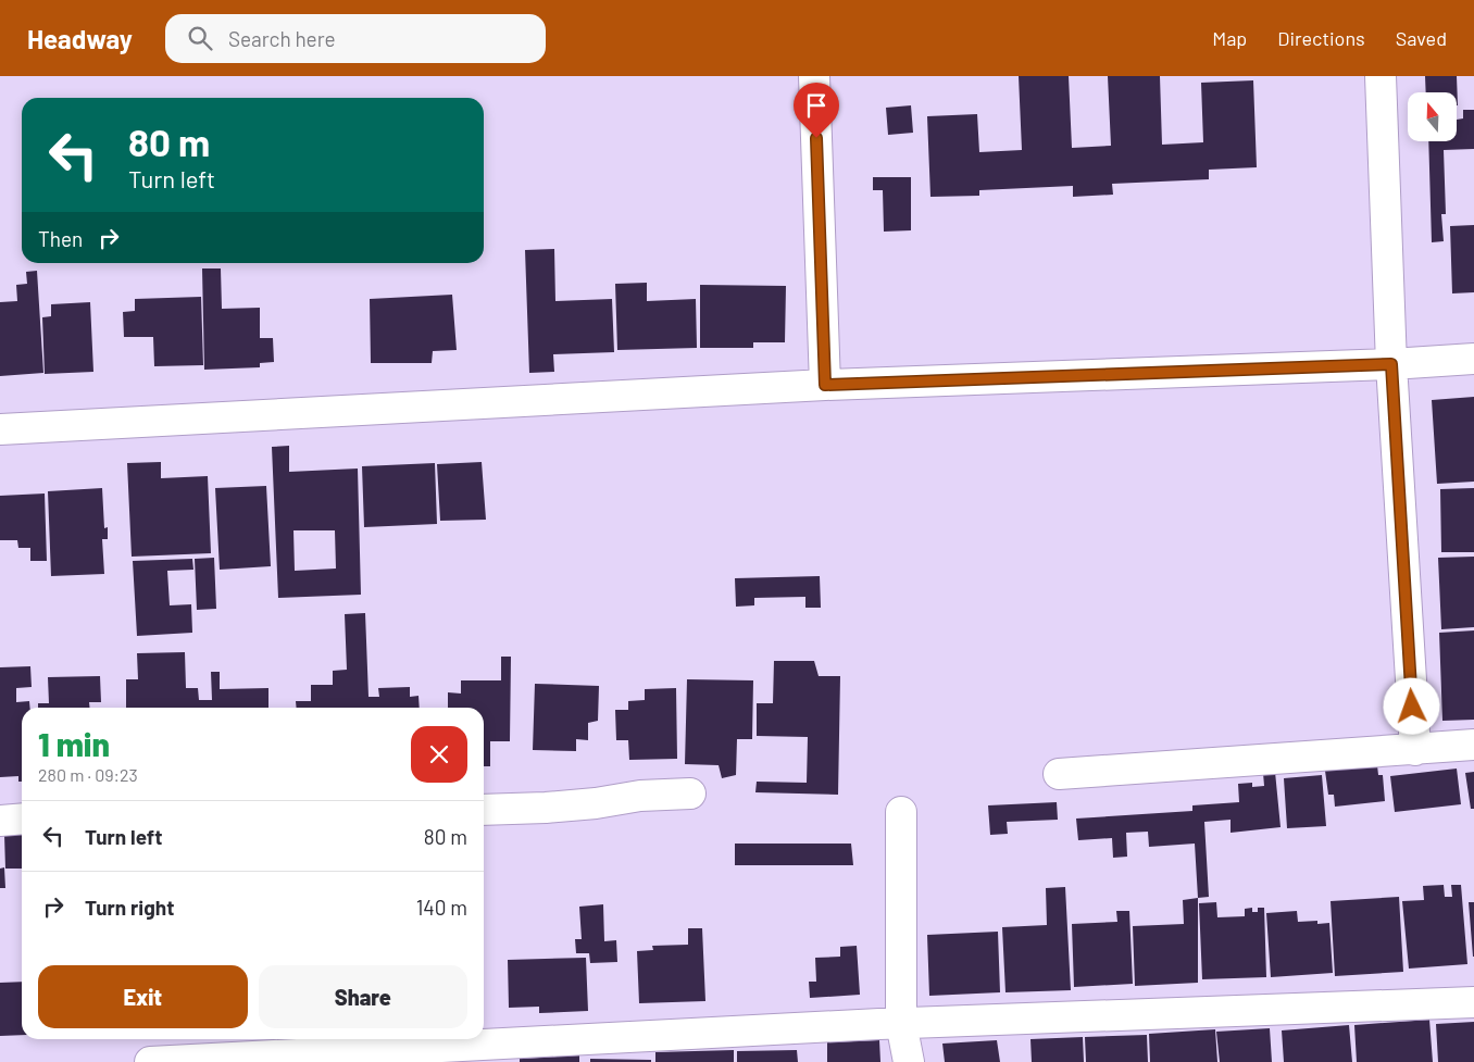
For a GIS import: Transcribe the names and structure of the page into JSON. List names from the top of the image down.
{
  "north": "top",
  "page": {
    "header": "Headway",
    "search": "Search here",
    "nav": ["Map", "Directions", "Saved"],
    "turn": ["80 m", "Turn left"],
    "then": "Then",
    "heading": ["1 min", "280 m · 09:23"],
    "list": [
      {
        "name": "Turn left",
        "value": "80 m"
      },
      {
        "name": "Turn right",
        "value": "140 m"
      }
    ],
    "buttons": ["Exit", "Share"]
  }
}
